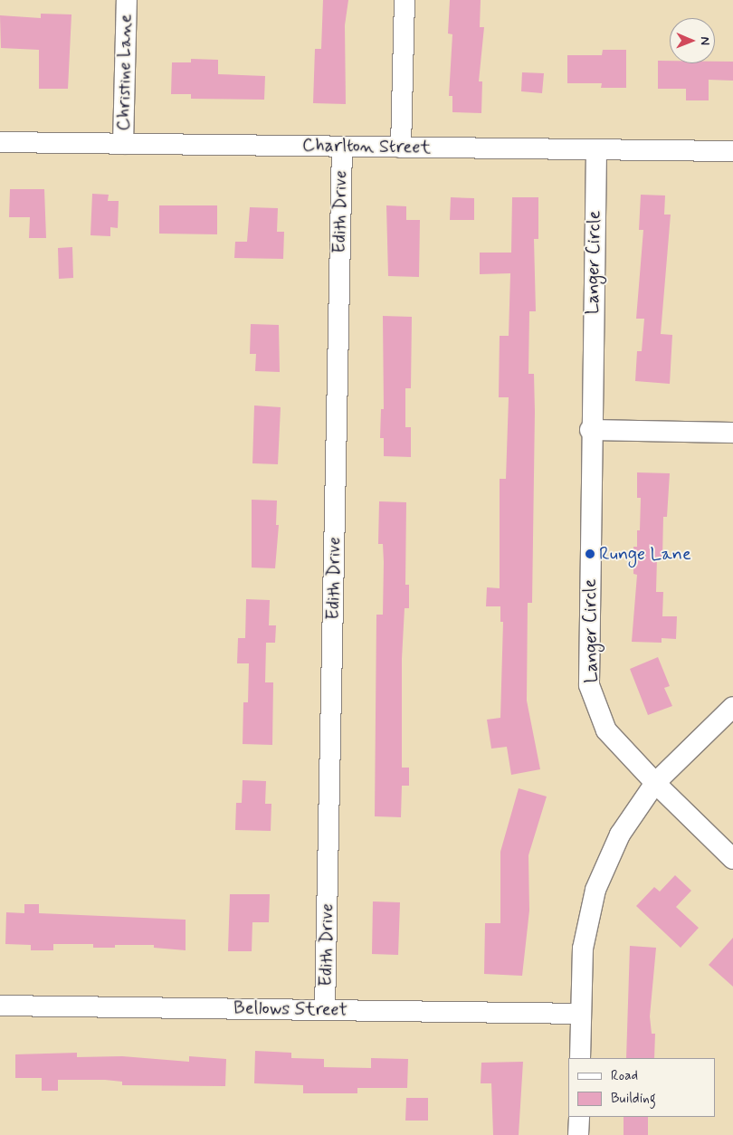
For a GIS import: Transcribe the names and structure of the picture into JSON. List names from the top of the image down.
{
  "streets": {
    "street": [
      "Christine Lane",
      "Charlton Street",
      "Edith Drive",
      "Langer Circle",
      "Bellows Street"
    ]
  },
  "crossings": [
    ["Christine Lane", "Charlton Street"],
    ["Charlton Street", "Edith Drive"],
    ["Charlton Street", "Langer Circle"],
    ["Edith Drive", "Bellows Street"]
  ],
  "places": ["Runge Lane"],
  "legend": ["Road", "Building"],
  "north": "right"
}
